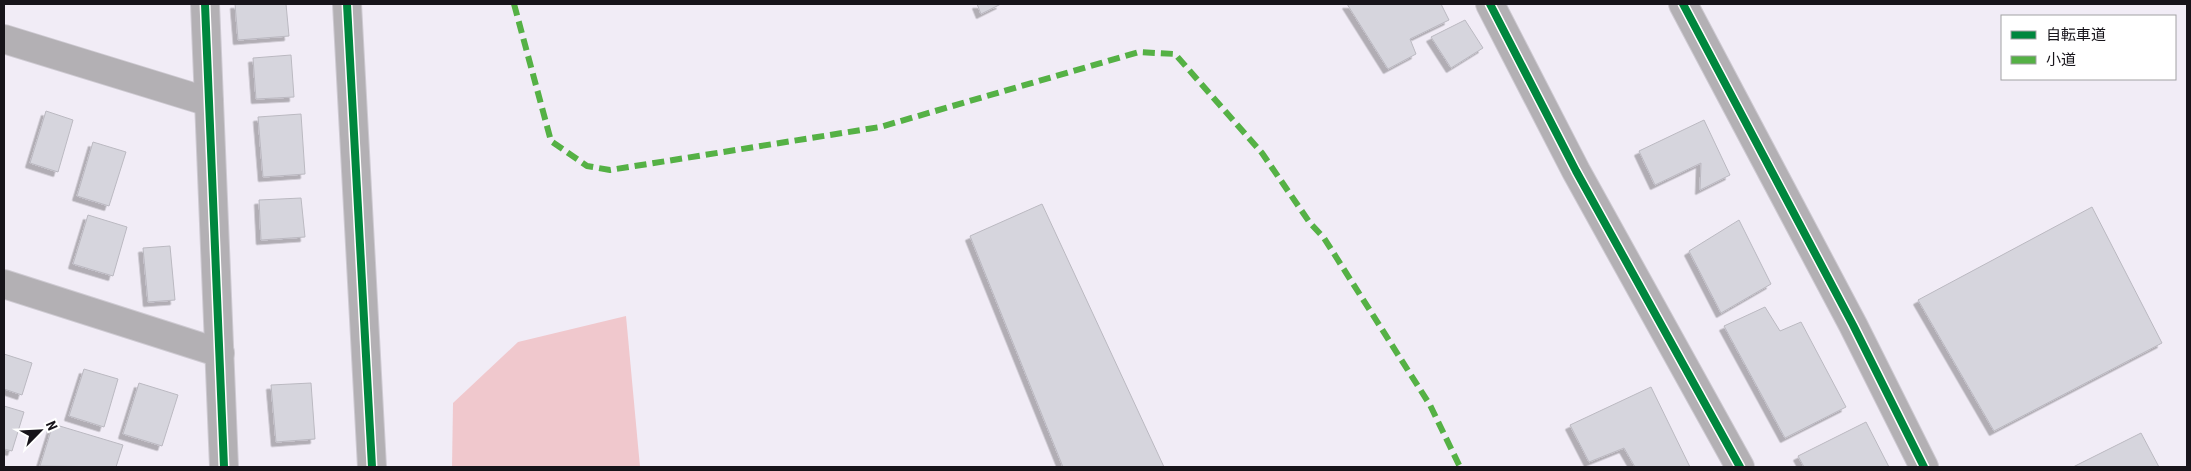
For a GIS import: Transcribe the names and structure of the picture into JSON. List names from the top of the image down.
{
  "legend": ["自転車道", "小道"],
  "north": "top right"
}
